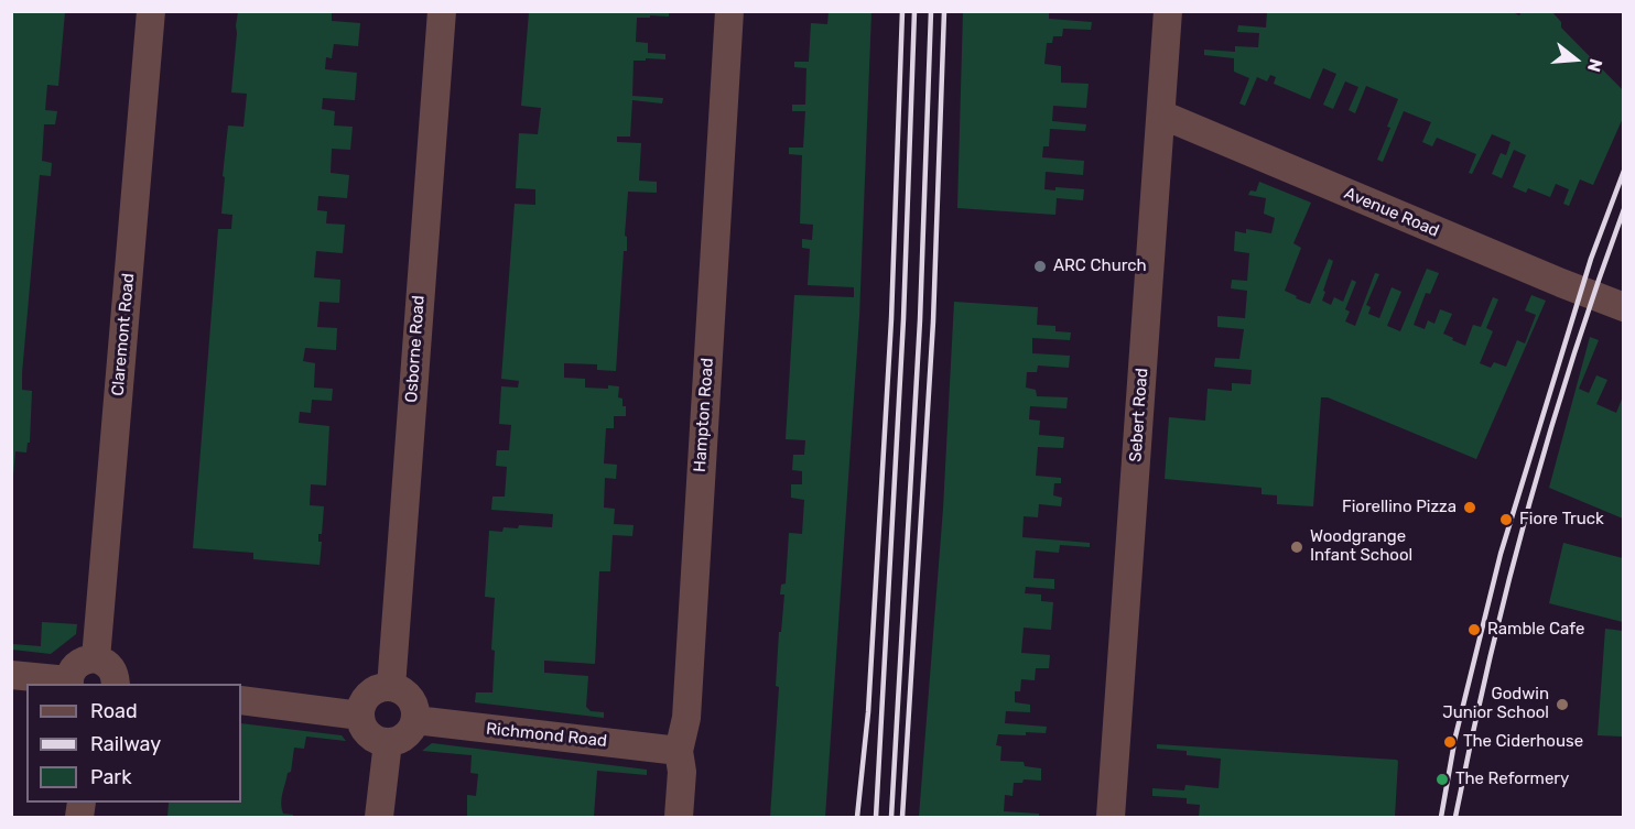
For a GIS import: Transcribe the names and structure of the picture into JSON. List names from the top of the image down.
{
  "streets": {
    "street": [
      "Avenue Road",
      "Claremont Road",
      "Osborne Road",
      "Hampton Road",
      "Sebert Road",
      "Richmond Road"
    ]
  },
  "crossings": [
    ["Avenue Road", "Sebert Road"],
    ["Osborne Road", "Richmond Road"],
    ["Hampton Road", "Richmond Road"]
  ],
  "places": [
    "ARC Church",
    "Fiorellino Pizza",
    "Fiore Truck",
    "Woodgrange Infant School",
    "Ramble Cafe",
    "Godwin Junior School",
    "The Ciderhouse",
    "The Reformery"
  ],
  "legend": ["Road", "Railway", "Park"],
  "north": "right"
}
